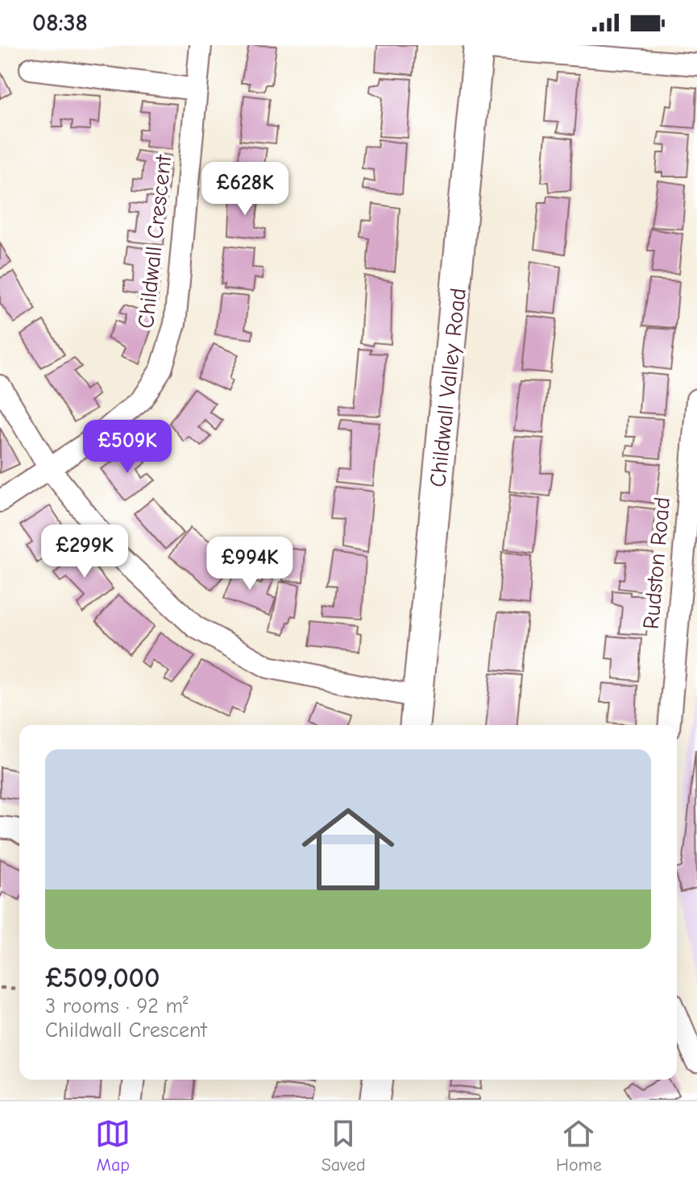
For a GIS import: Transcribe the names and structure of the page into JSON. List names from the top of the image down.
{
  "streets": {
    "main road": ["Childwall Valley Road"],
    "street": ["Childwall Crescent", "Rudston Road"]
  },
  "page": {
    "status": "08:38",
    "price": [
      "£628K",
      "£509K",
      "£299K",
      "£994K"
    ],
    "list": [
      {
        "name": "£509,000",
        "note": "3 rooms · 92 m² · Childwall Crescent"
      }
    ],
    "tabs": ["Map", "Saved", "Home"]
  }
}
